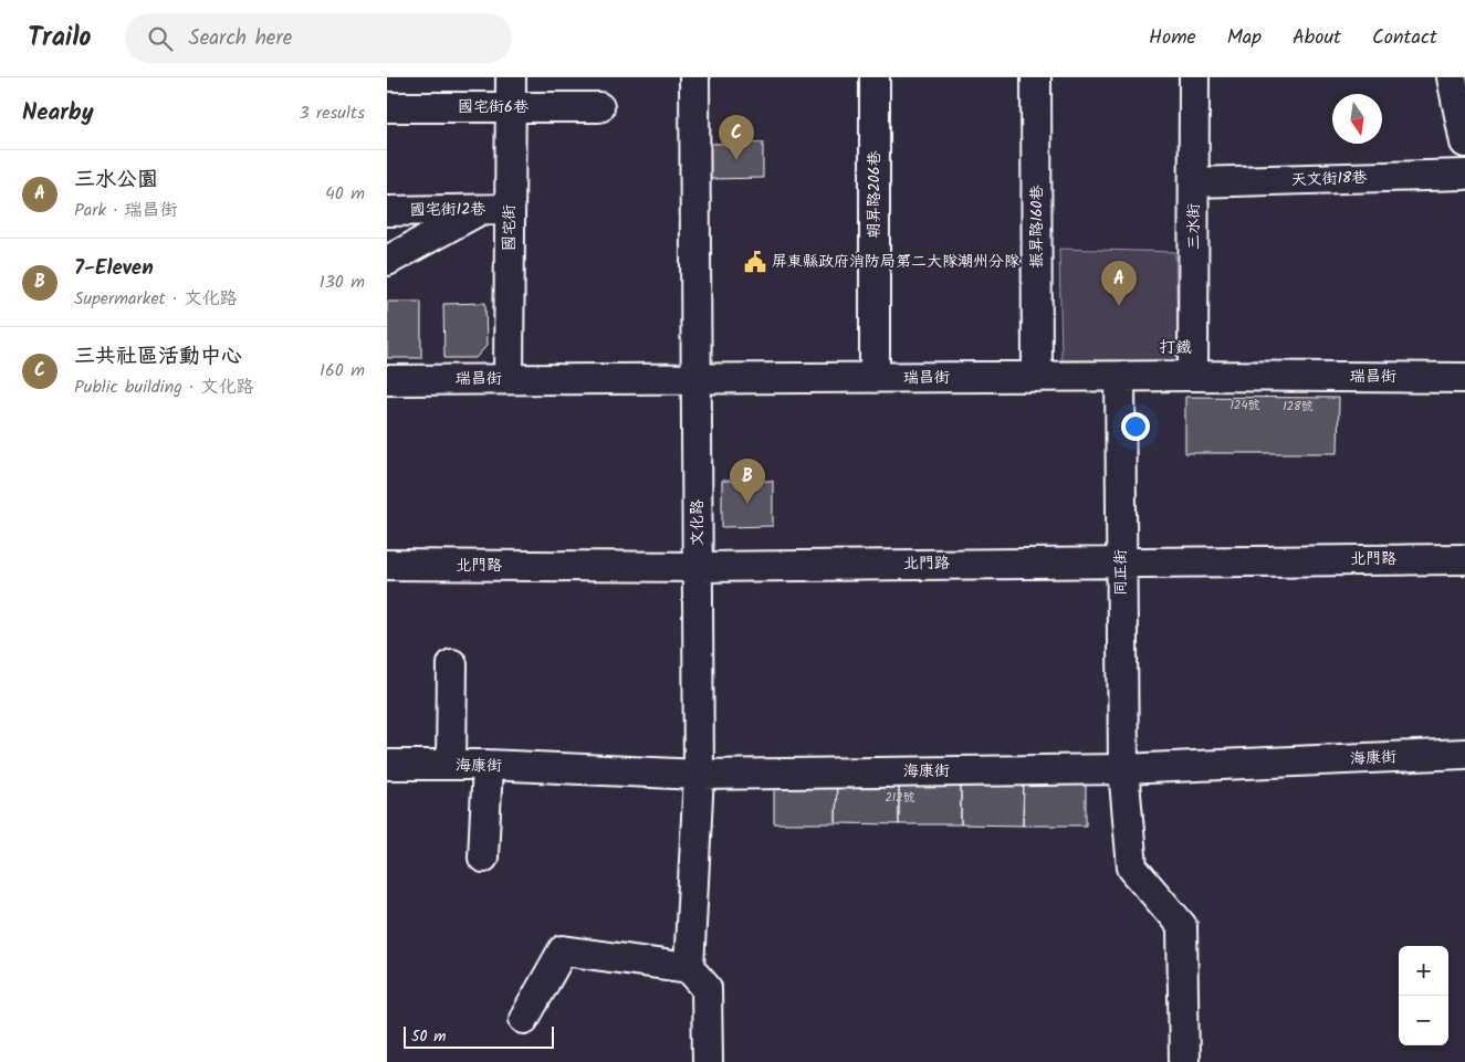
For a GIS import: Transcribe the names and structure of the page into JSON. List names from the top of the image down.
{
  "streets": {
    "street": [
      "國宅街6巷",
      "天文街18巷",
      "朝昇路206巷",
      "國宅街12巷",
      "振昇路160巷",
      "三水街",
      "國宅街",
      "瑞昌街",
      "文化路",
      "北門路",
      "同正街",
      "海康街"
    ]
  },
  "crossings": [
    ["國宅街6巷", "國宅街"],
    ["天文街18巷", "三水街"],
    ["朝昇路206巷", "瑞昌街"],
    ["國宅街12巷", "國宅街"],
    ["振昇路160巷", "瑞昌街"],
    ["三水街", "瑞昌街"],
    ["國宅街", "瑞昌街"],
    ["瑞昌街", "文化路"],
    ["瑞昌街", "同正街"],
    ["文化路", "北門路"],
    ["文化路", "海康街"],
    ["北門路", "同正街"],
    ["同正街", "海康街"]
  ],
  "districts": ["打鐵"],
  "places": {
    "public building": ["屏東縣政府消防局第二大隊潮州分隊"]
  },
  "house_numbers": ["124號", "128號", "212號"],
  "scale_bar": "50 m",
  "north": "bottom",
  "page": {
    "header": "Trailo",
    "search": "Search here",
    "nav": [
      "Home",
      "Map",
      "About",
      "Contact"
    ],
    "heading": ["Nearby", "3 results"],
    "pins": ["C", "A", "B"],
    "list": [
      {
        "mark": "A",
        "name": "三水公園",
        "note": "Park · 瑞昌街",
        "value": "40 m"
      },
      {
        "mark": "B",
        "name": "7-Eleven",
        "note": "Supermarket · 文化路",
        "value": "130 m"
      },
      {
        "mark": "C",
        "name": "三共社區活動中心",
        "note": "Public building · 文化路",
        "value": "160 m"
      }
    ],
    "map_buttons": ["+", "−"],
    "scale": "50 m"
  }
}
